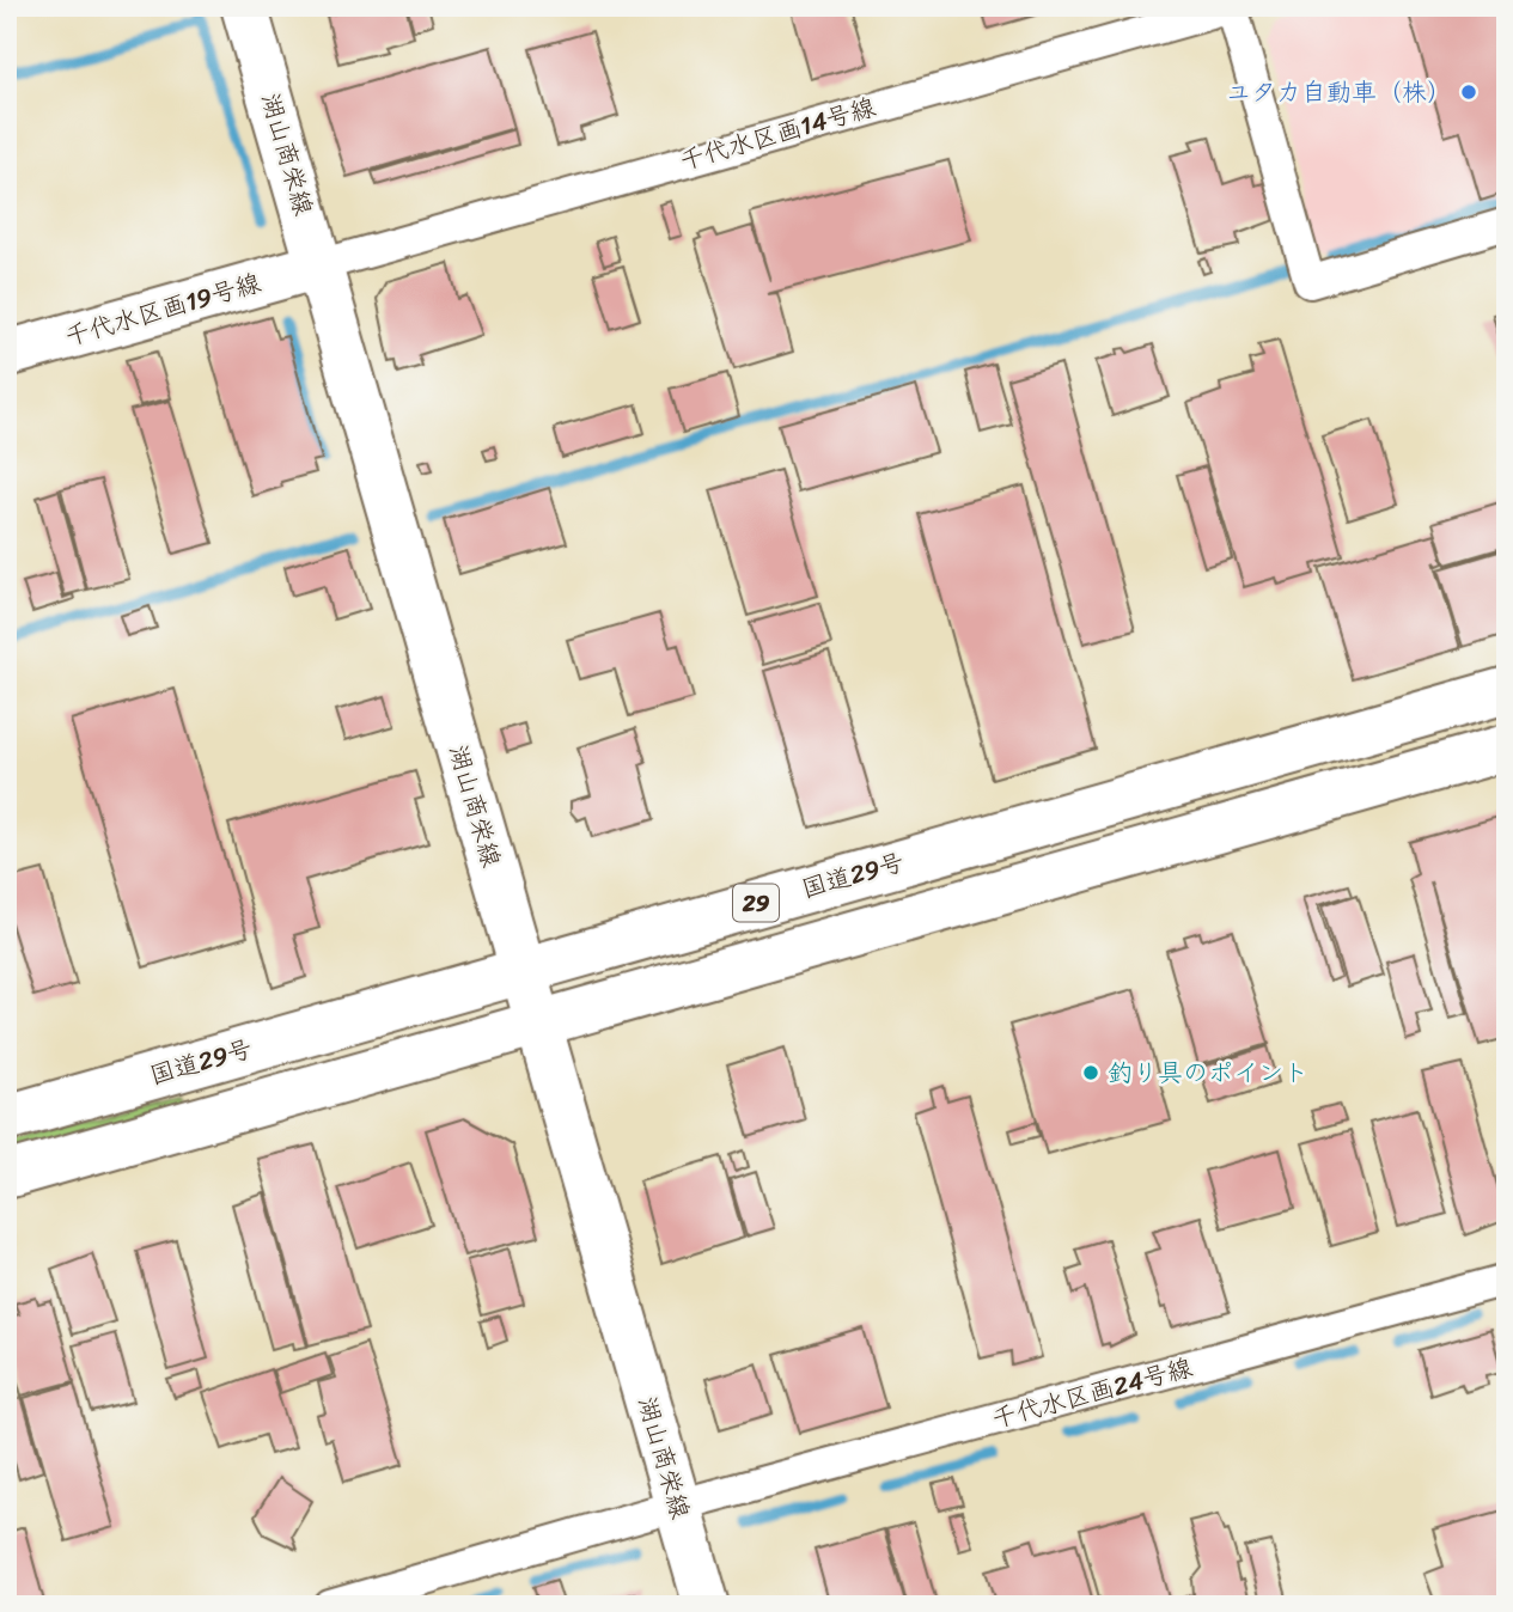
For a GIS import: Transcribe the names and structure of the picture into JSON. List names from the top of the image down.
{
  "streets": {
    "main road": [
      "湖山商栄線",
      "千代水区画19号線",
      "国道29号",
      "29"
    ],
    "street": ["千代水区画14号線", "千代水区画24号線"]
  },
  "crossings": [
    ["千代水区画14号線", "湖山商栄線"],
    ["千代水区画14号線", "千代水区画19号線"],
    ["湖山商栄線", "千代水区画19号線"],
    ["湖山商栄線", "国道29号"],
    ["湖山商栄線", "29"],
    ["湖山商栄線", "千代水区画24号線"]
  ],
  "places": ["ユタカ自動車（株）", "釣り具のポイント"]
}
